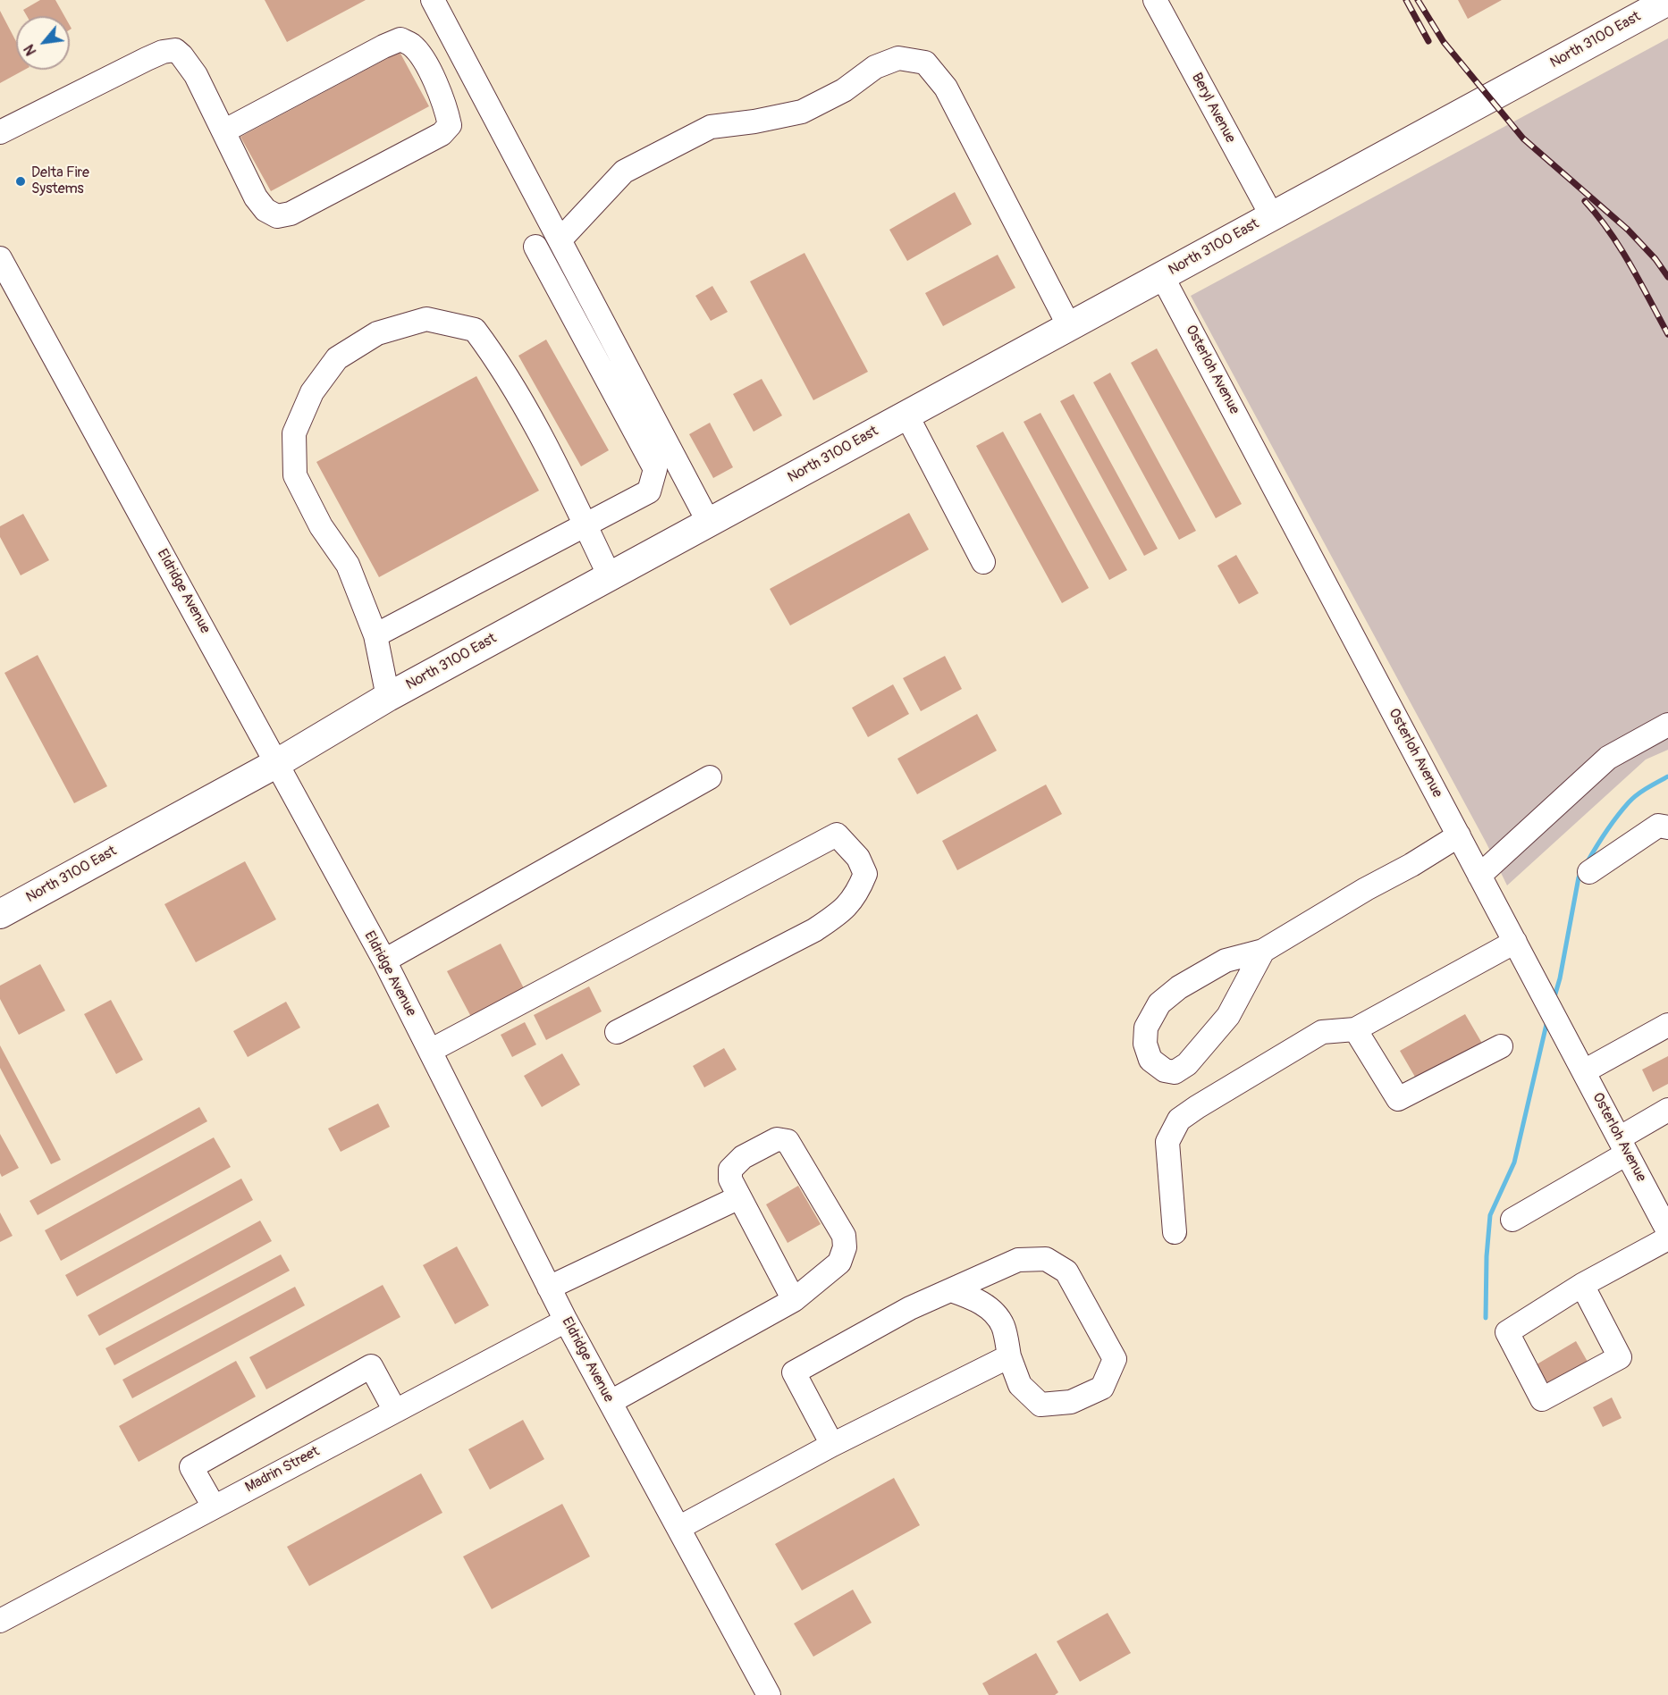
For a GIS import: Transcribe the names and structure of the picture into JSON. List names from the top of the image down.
{
  "streets": {
    "main road": ["North 3100 East"],
    "street": [
      "Beryl Avenue",
      "Osterloh Avenue",
      "Eldridge Avenue",
      "Madrin Street"
    ]
  },
  "crossings": [
    ["North 3100 East", "Beryl Avenue"],
    ["North 3100 East", "Osterloh Avenue"],
    ["North 3100 East", "Eldridge Avenue"],
    ["Eldridge Avenue", "Madrin Street"]
  ],
  "places": ["Delta Fire Systems"],
  "north": "bottom left"
}
